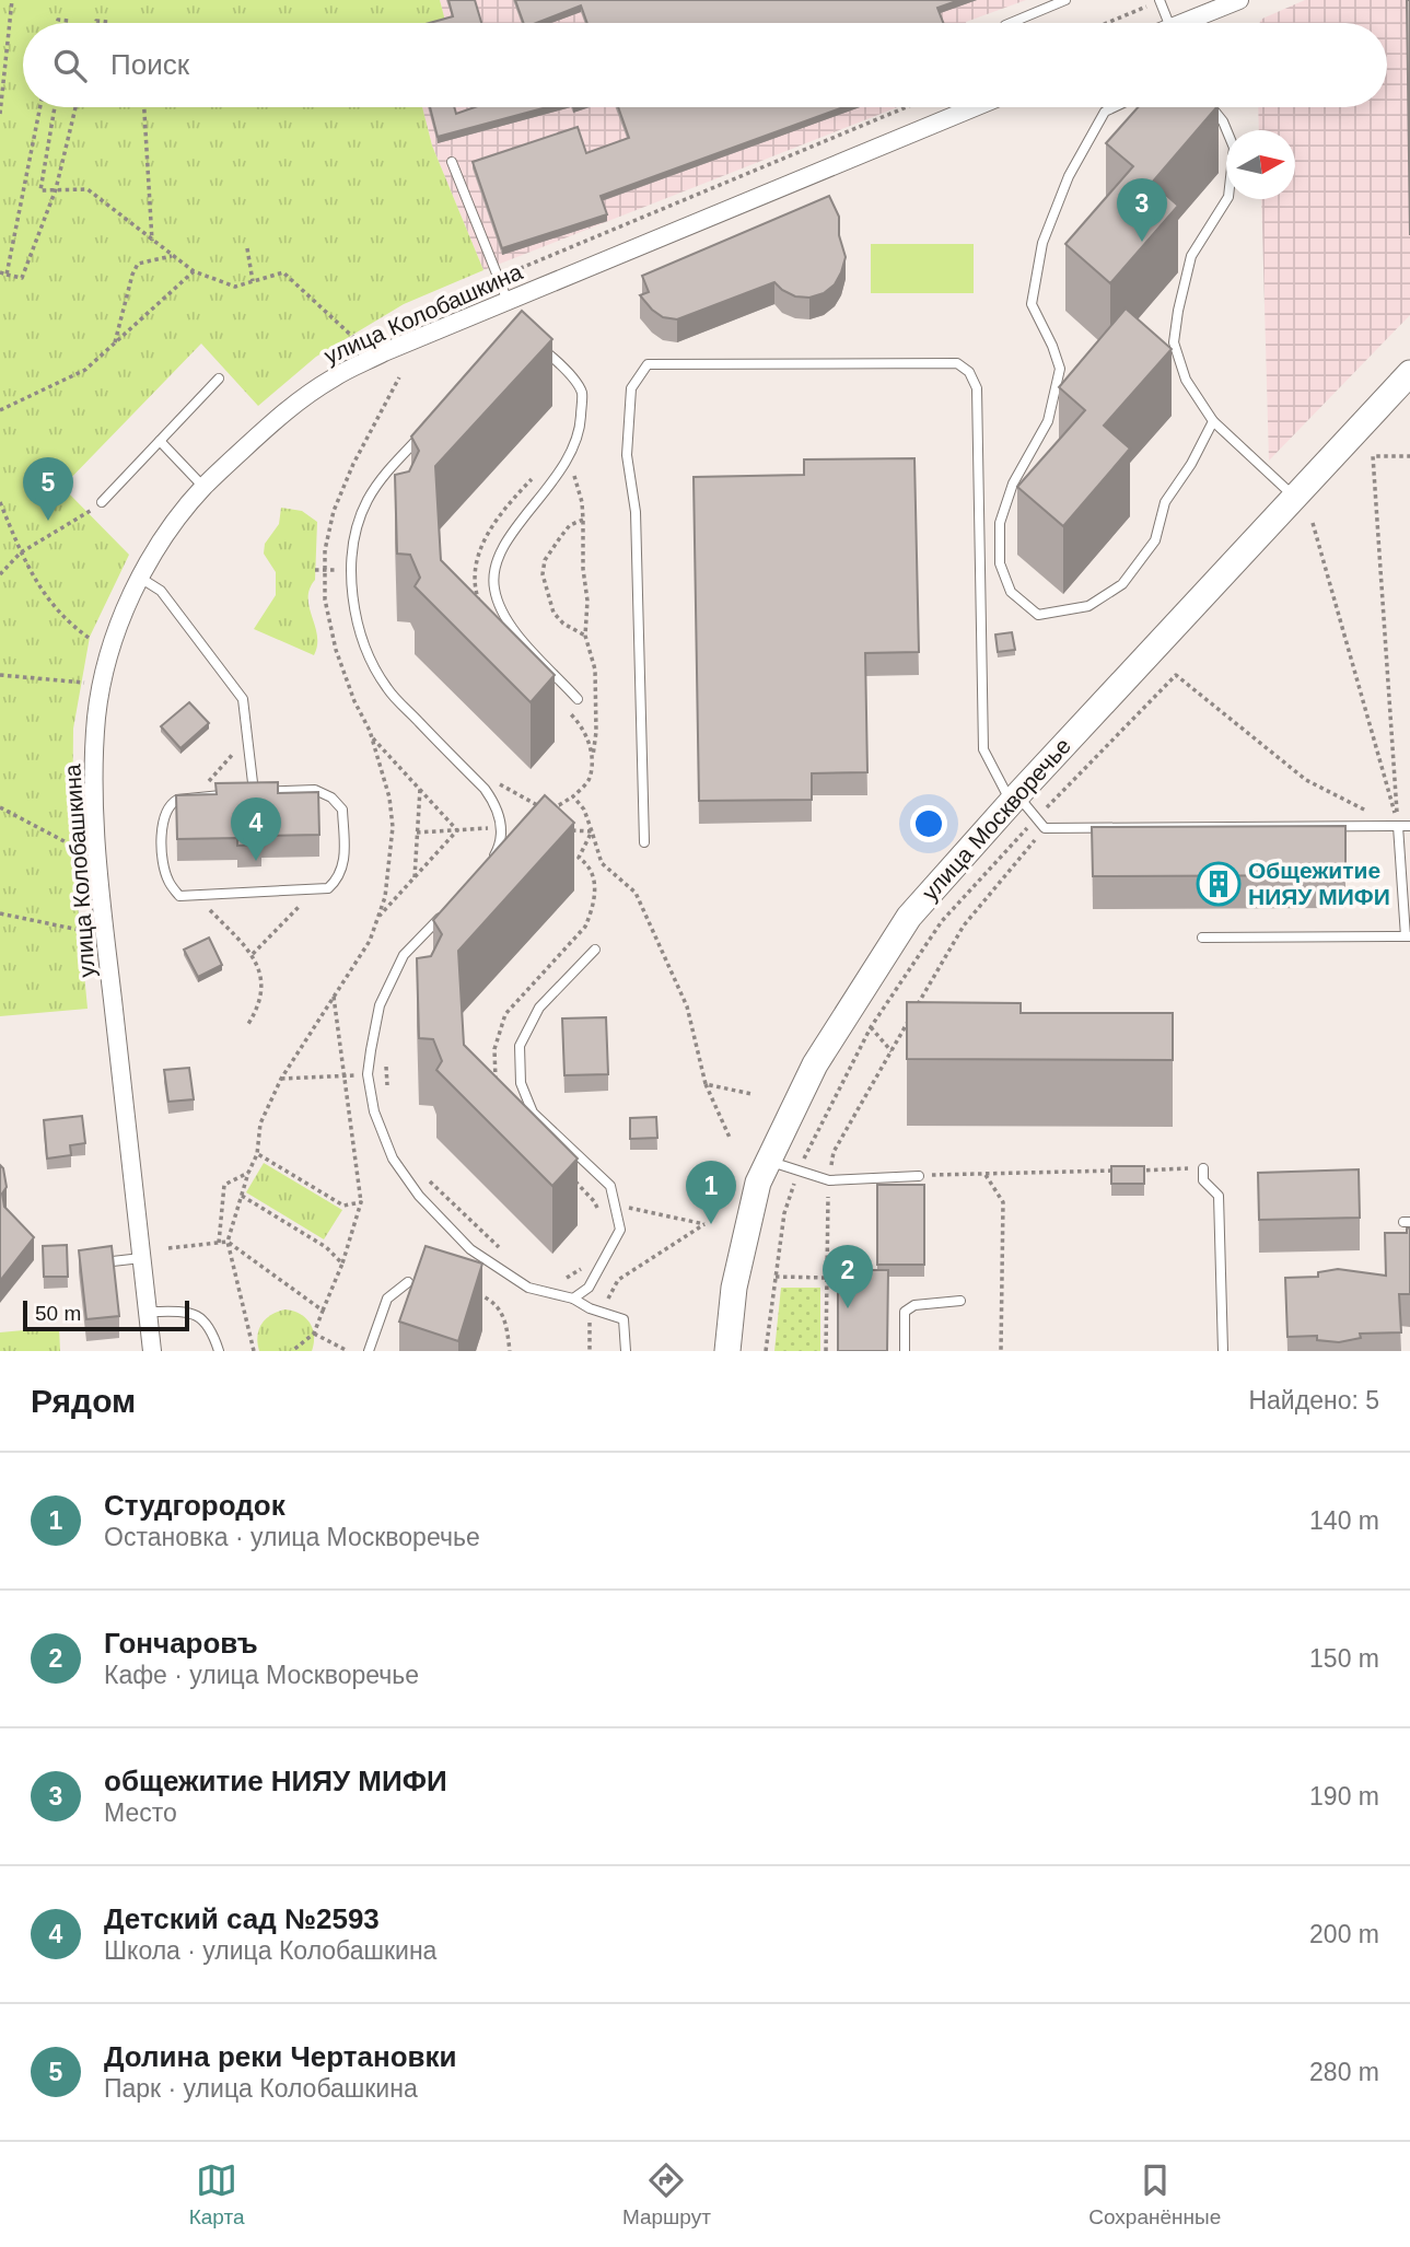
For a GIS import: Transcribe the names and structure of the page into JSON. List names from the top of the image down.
{
  "streets": {
    "main road": ["улица Москворечье"],
    "street": ["улица Колобашкина"]
  },
  "places": {
    "building": ["Общежитие НИЯУ МИФИ"]
  },
  "scale_bar": "50 m",
  "north": "right",
  "page": {
    "search": "Поиск",
    "pins": [
      "3",
      "5",
      "4",
      "1",
      "2"
    ],
    "scale": "50 m",
    "heading": ["Рядом", "Найдено: 5"],
    "list": [
      {
        "mark": "1",
        "name": "Студгородок",
        "note": "Остановка · улица Москворечье",
        "value": "140 m"
      },
      {
        "mark": "2",
        "name": "Гончаровъ",
        "note": "Кафе · улица Москворечье",
        "value": "150 m"
      },
      {
        "mark": "3",
        "name": "общежитие НИЯУ МИФИ",
        "note": "Место",
        "value": "190 m"
      },
      {
        "mark": "4",
        "name": "Детский сад №2593",
        "note": "Школа · улица Колобашкина",
        "value": "200 m"
      },
      {
        "mark": "5",
        "name": "Долина реки Чертановки",
        "note": "Парк · улица Колобашкина",
        "value": "280 m"
      }
    ],
    "nav": ["Карта", "Маршрут", "Сохранённые"]
  }
}
